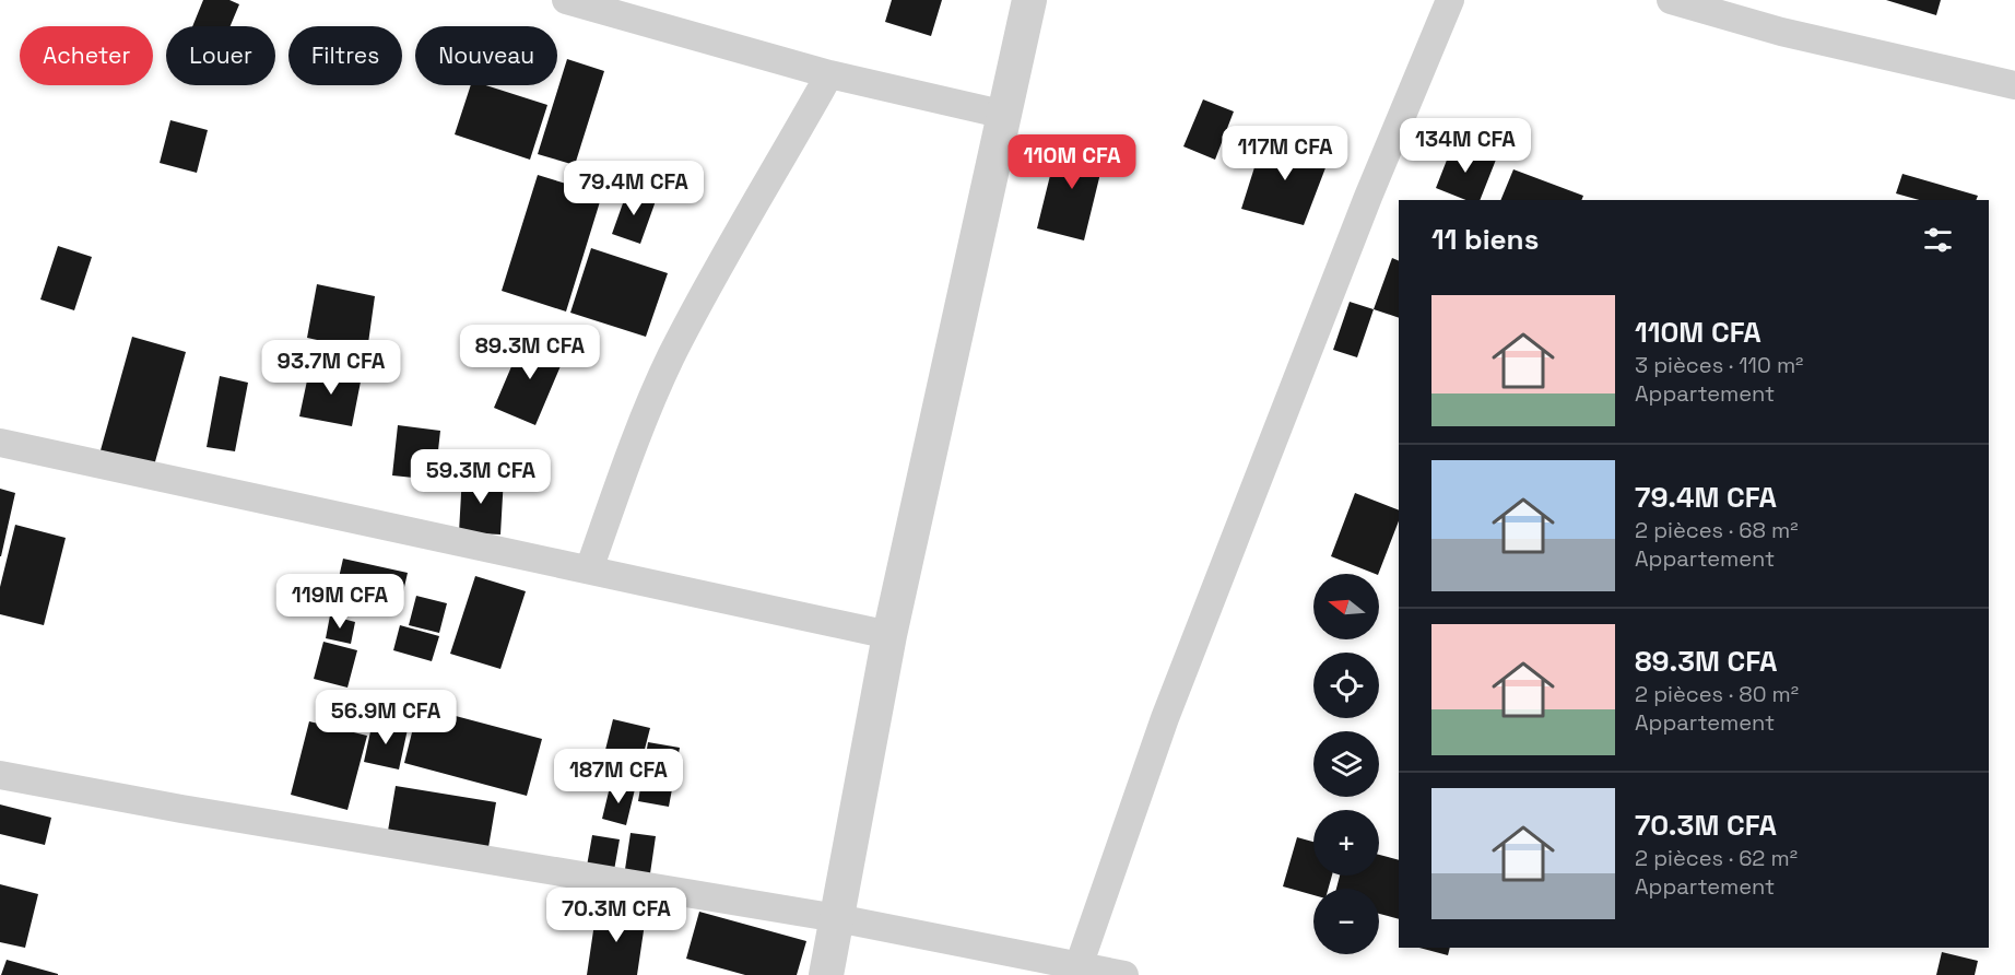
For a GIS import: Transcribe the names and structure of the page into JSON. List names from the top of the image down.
{
  "north": "left",
  "page": {
    "chip": [
      "Acheter",
      "Louer",
      "Filtres",
      "Nouveau"
    ],
    "price": [
      "134M CFA",
      "117M CFA",
      "110M CFA",
      "79.4M CFA",
      "89.3M CFA",
      "93.7M CFA",
      "59.3M CFA",
      "119M CFA",
      "56.9M CFA",
      "187M CFA",
      "70.3M CFA"
    ],
    "heading": "11 biens",
    "list": [
      {
        "name": "110M CFA",
        "note": "3 pièces · 110 m² · Appartement"
      },
      {
        "name": "79.4M CFA",
        "note": "2 pièces · 68 m² · Appartement"
      },
      {
        "name": "89.3M CFA",
        "note": "2 pièces · 80 m² · Appartement"
      },
      {
        "name": "70.3M CFA",
        "note": "2 pièces · 62 m² · Appartement"
      }
    ],
    "map_buttons": ["+", "−"]
  }
}
